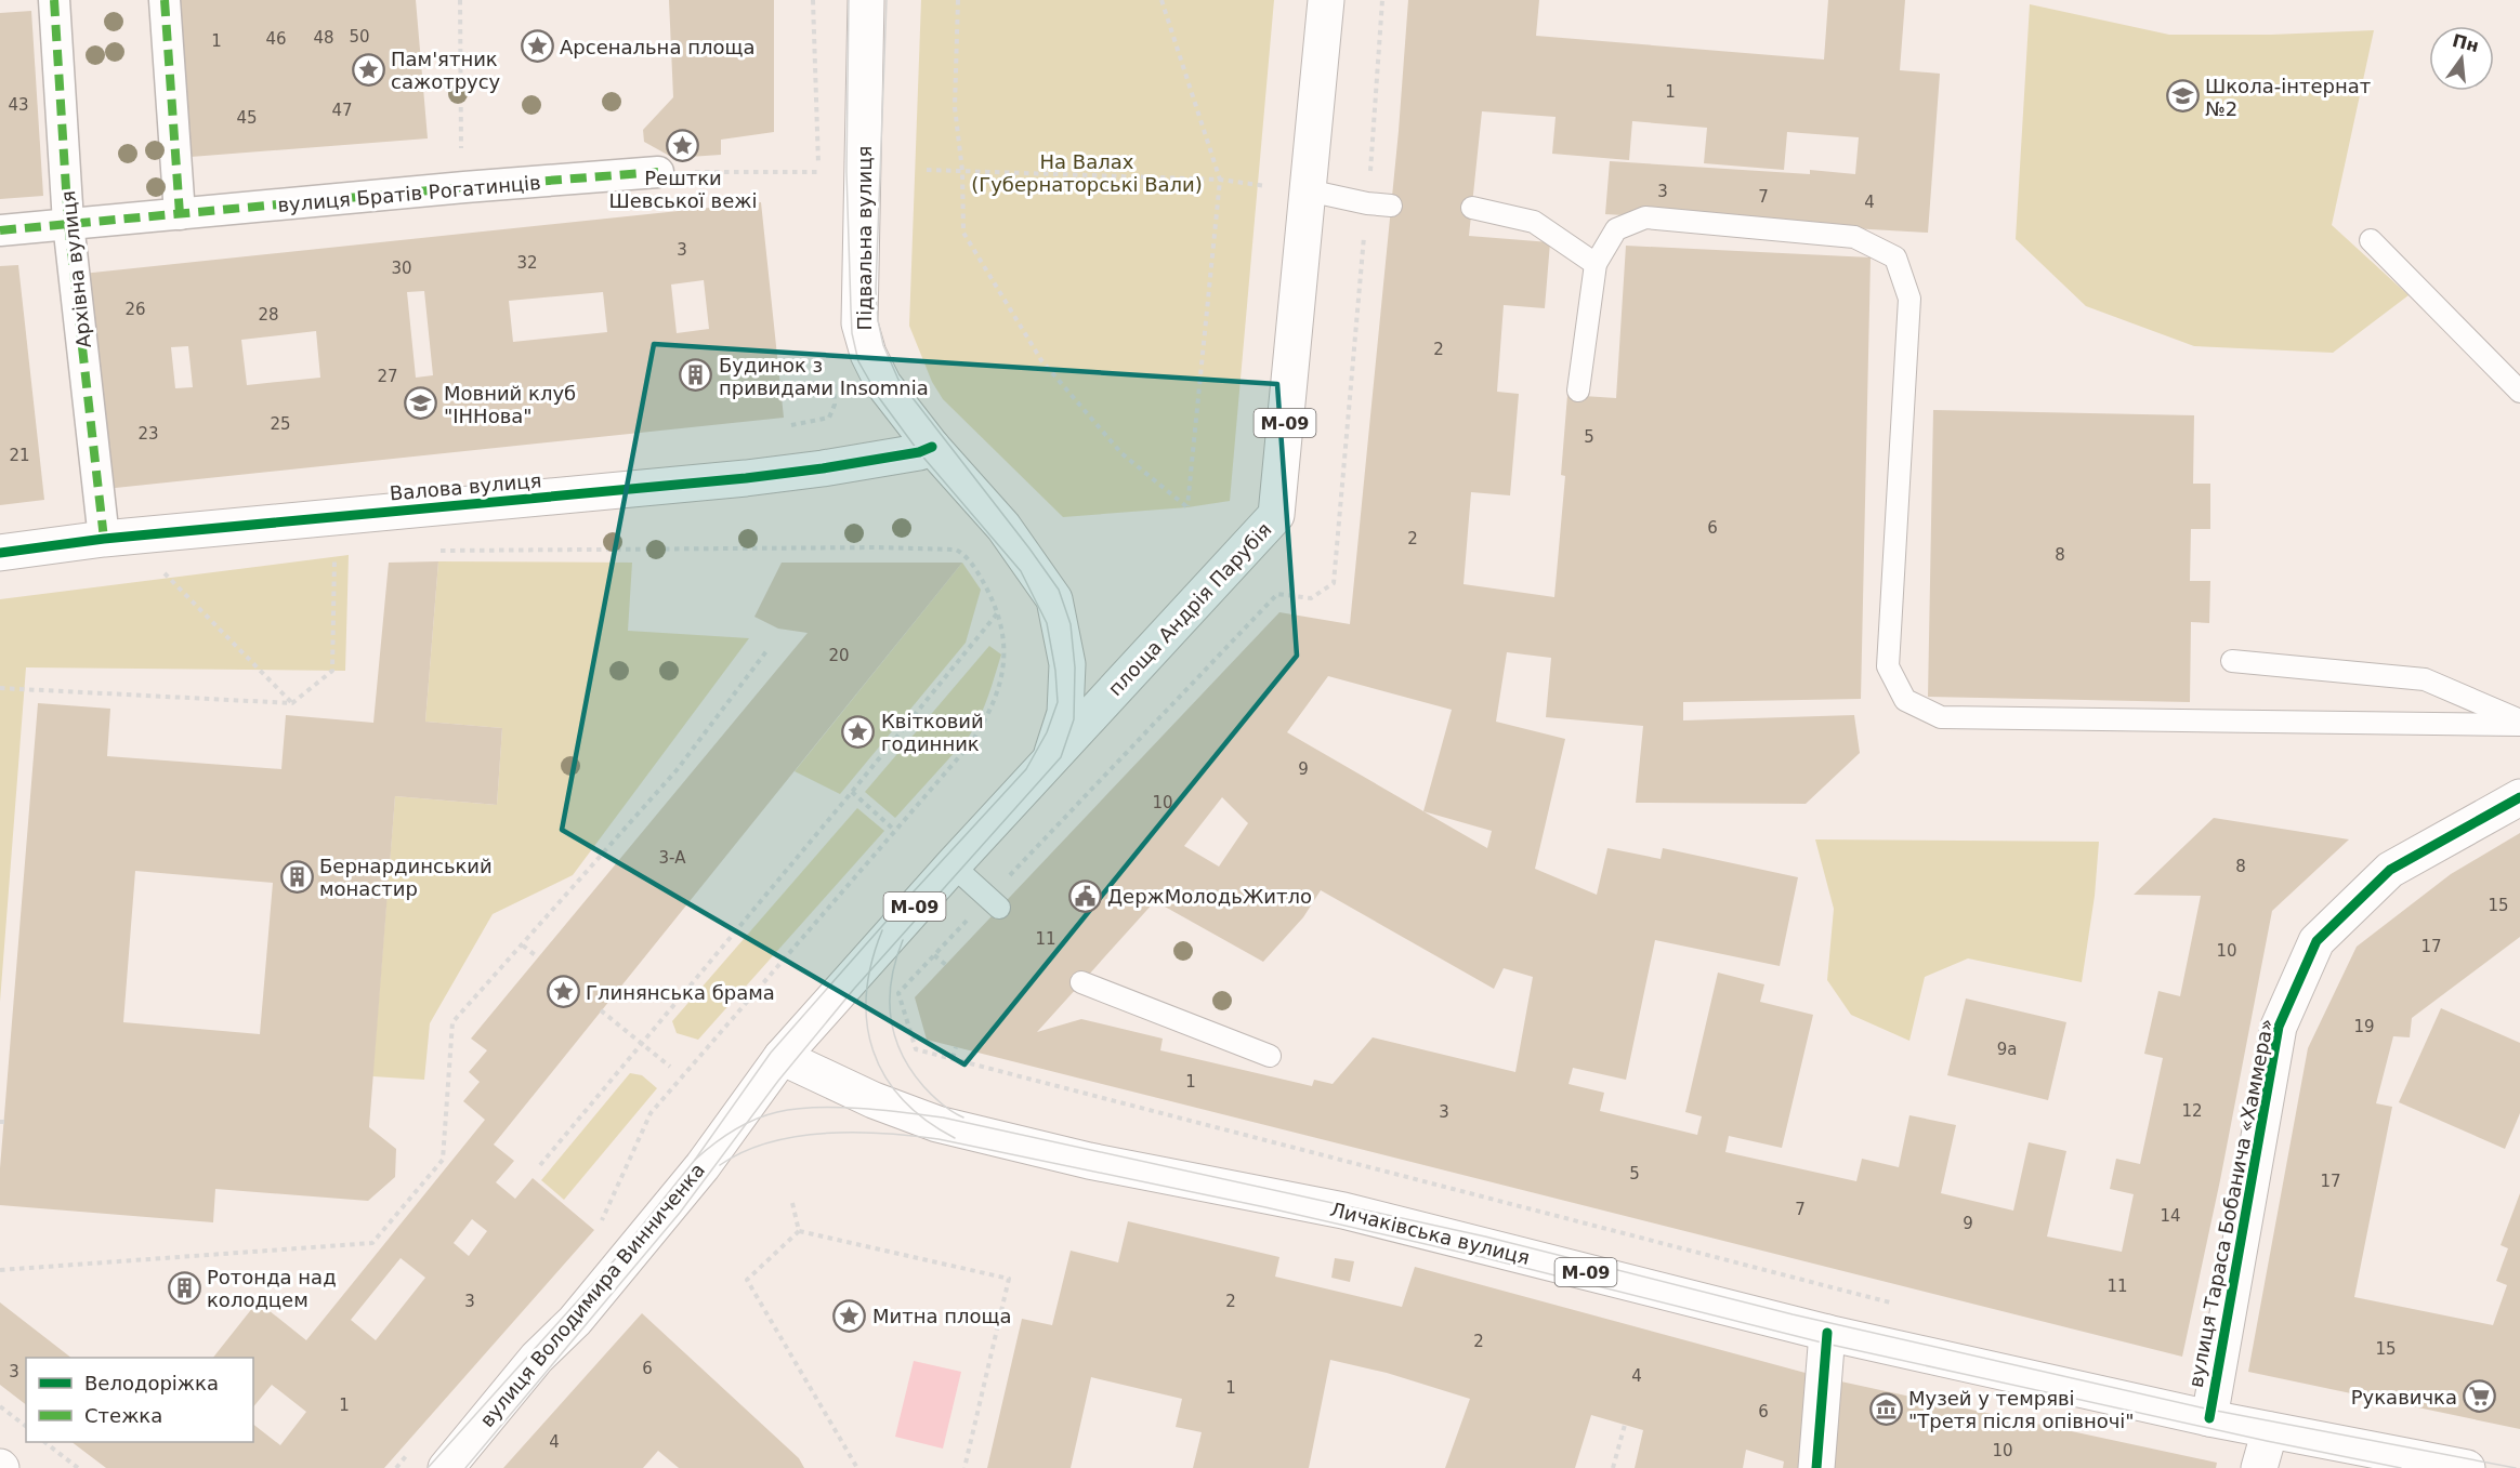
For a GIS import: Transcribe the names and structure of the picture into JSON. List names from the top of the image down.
{
  "streets": {
    "main road": [
      "Підвальна вулиця",
      "М-09",
      "Валова вулиця",
      "площа Андрія Парубія",
      "вулиця Тараса Бобанича «Хаммера»",
      "Личаківська вулиця",
      "вулиця Володимира Винниченка"
    ],
    "street": ["вулиця Братів Рогатинців", "Архівна вулиця"]
  },
  "crossings": [
    ["вулиця Братів Рогатинців", "Архівна вулиця"],
    ["Підвальна вулиця", "Валова вулиця"],
    ["Підвальна вулиця", "площа Андрія Парубія"],
    ["Архівна вулиця", "Валова вулиця"],
    ["площа Андрія Парубія", "Личаківська вулиця"],
    ["площа Андрія Парубія", "вулиця Володимира Винниченка"],
    ["вулиця Тараса Бобанича «Хаммера»", "Личаківська вулиця"],
    ["Личаківська вулиця", "вулиця Володимира Винниченка"]
  ],
  "parks": ["На Валах (Губернаторські Вали)"],
  "places": {
    "place": [
      "Арсенальна площа",
      "Пам'ятник сажотрусу",
      "Рештки Шевської вежі",
      "Квітковий годинник",
      "Глинянська брама",
      "Митна площа"
    ],
    "school or university": ["Школа-інтернат №2", "Мовний клуб \"ІННова\""],
    "building": ["Будинок з привидами Insomnia", "Бернардинський монастир", "Ротонда над колодцем"],
    "public building": ["ДержМолодьЖитло"],
    "supermarket": ["Рукавичка"],
    "museum": ["Музей у темряві \"Третя після опівночі\""]
  },
  "house_numbers": [
    "50",
    "48",
    "46",
    "1",
    "1",
    "43",
    "47",
    "45",
    "3",
    "7",
    "4",
    "3",
    "32",
    "30",
    "26",
    "28",
    "2",
    "27",
    "25",
    "23",
    "5",
    "21",
    "6",
    "2",
    "8",
    "20",
    "9",
    "10",
    "3-А",
    "8",
    "15",
    "11",
    "17",
    "10",
    "19",
    "9а",
    "1",
    "12",
    "3",
    "5",
    "17",
    "7",
    "14",
    "9",
    "11",
    "3",
    "2",
    "2",
    "15",
    "6",
    "3",
    "4",
    "1",
    "1",
    "6",
    "4",
    "10"
  ],
  "legend": ["Велодоріжка", "Стежка"],
  "north": "top"
}
